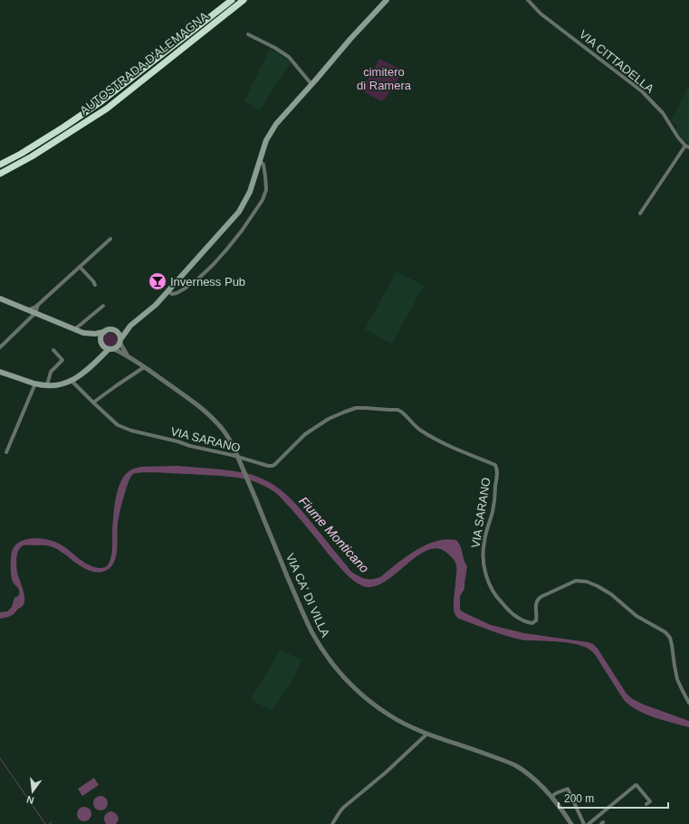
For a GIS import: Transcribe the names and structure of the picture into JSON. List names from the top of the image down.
{
  "streets": {
    "highway": ["AUTOSTRADA D'ALEMAGNA"],
    "street": ["VIA CITTADELLA", "VIA SARANO", "VIA CA' DI VILLA"]
  },
  "water": ["Fiume Monticano"],
  "parks": ["cimitero di Ramera"],
  "places": {
    "bar": ["Inverness Pub"]
  },
  "scale_bar": "200 m",
  "north": "bottom"
}
